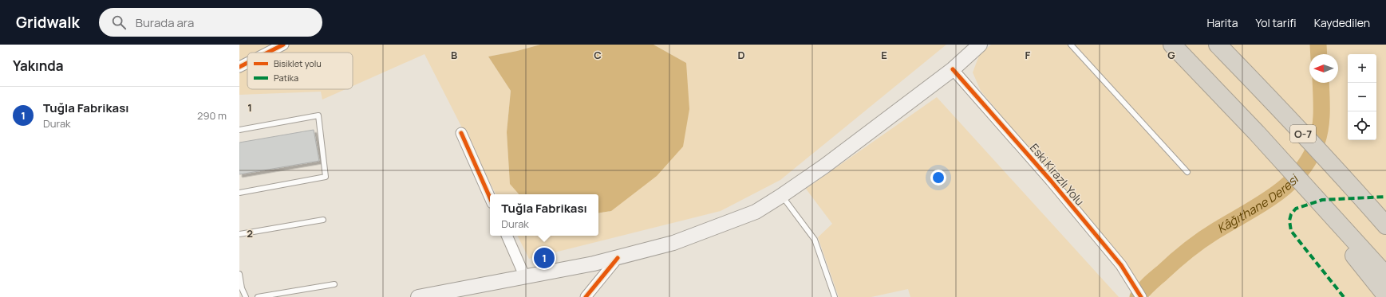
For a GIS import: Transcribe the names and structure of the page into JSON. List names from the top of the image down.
{
  "streets": {
    "highway": ["O-7"],
    "street": ["Eski Kirazlı Yolu"]
  },
  "water": ["Kâğıthane Deresi"],
  "legend": ["Bisiklet yolu", "Patika"],
  "north": "left",
  "page": {
    "header": "Gridwalk",
    "search": "Burada ara",
    "nav": ["Harita", "Yol tarifi", "Kaydedilen"],
    "heading": "Yakında",
    "map_buttons": ["+", "−"],
    "list": [
      {
        "mark": "1",
        "name": "Tuğla Fabrikası",
        "note": "Durak",
        "value": "290 m"
      }
    ],
    "popup": ["Tuğla Fabrikası", "Durak"],
    "pins": "1"
  },
  "grid": {
    "columns": [
      "B",
      "C",
      "D",
      "E",
      "F",
      "G"
    ],
    "rows": ["1", "2"]
  }
}
